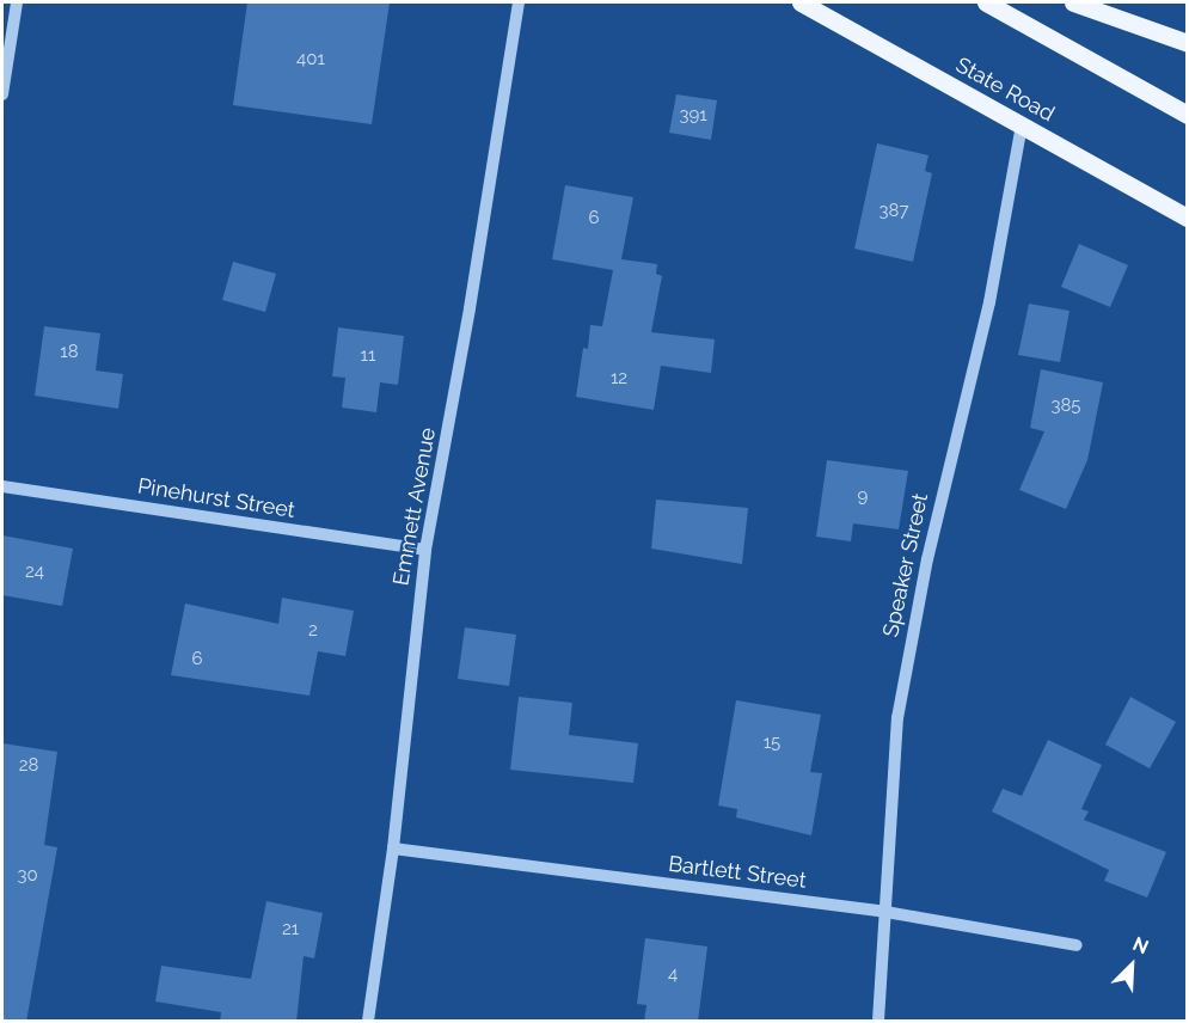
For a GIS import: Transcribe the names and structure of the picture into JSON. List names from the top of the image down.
{
  "streets": {
    "main road": ["State Road"],
    "street": [
      "Pinehurst Street",
      "Emmett Avenue",
      "Speaker Street",
      "Bartlett Street"
    ]
  },
  "crossings": [
    ["State Road", "Speaker Street"],
    ["Pinehurst Street", "Emmett Avenue"],
    ["Emmett Avenue", "Bartlett Street"],
    ["Speaker Street", "Bartlett Street"]
  ],
  "house_numbers": [
    "401",
    "391",
    "387",
    "6",
    "18",
    "11",
    "12",
    "385",
    "9",
    "24",
    "2",
    "6",
    "15",
    "28",
    "30",
    "21",
    "4"
  ],
  "north": "top right"
}
